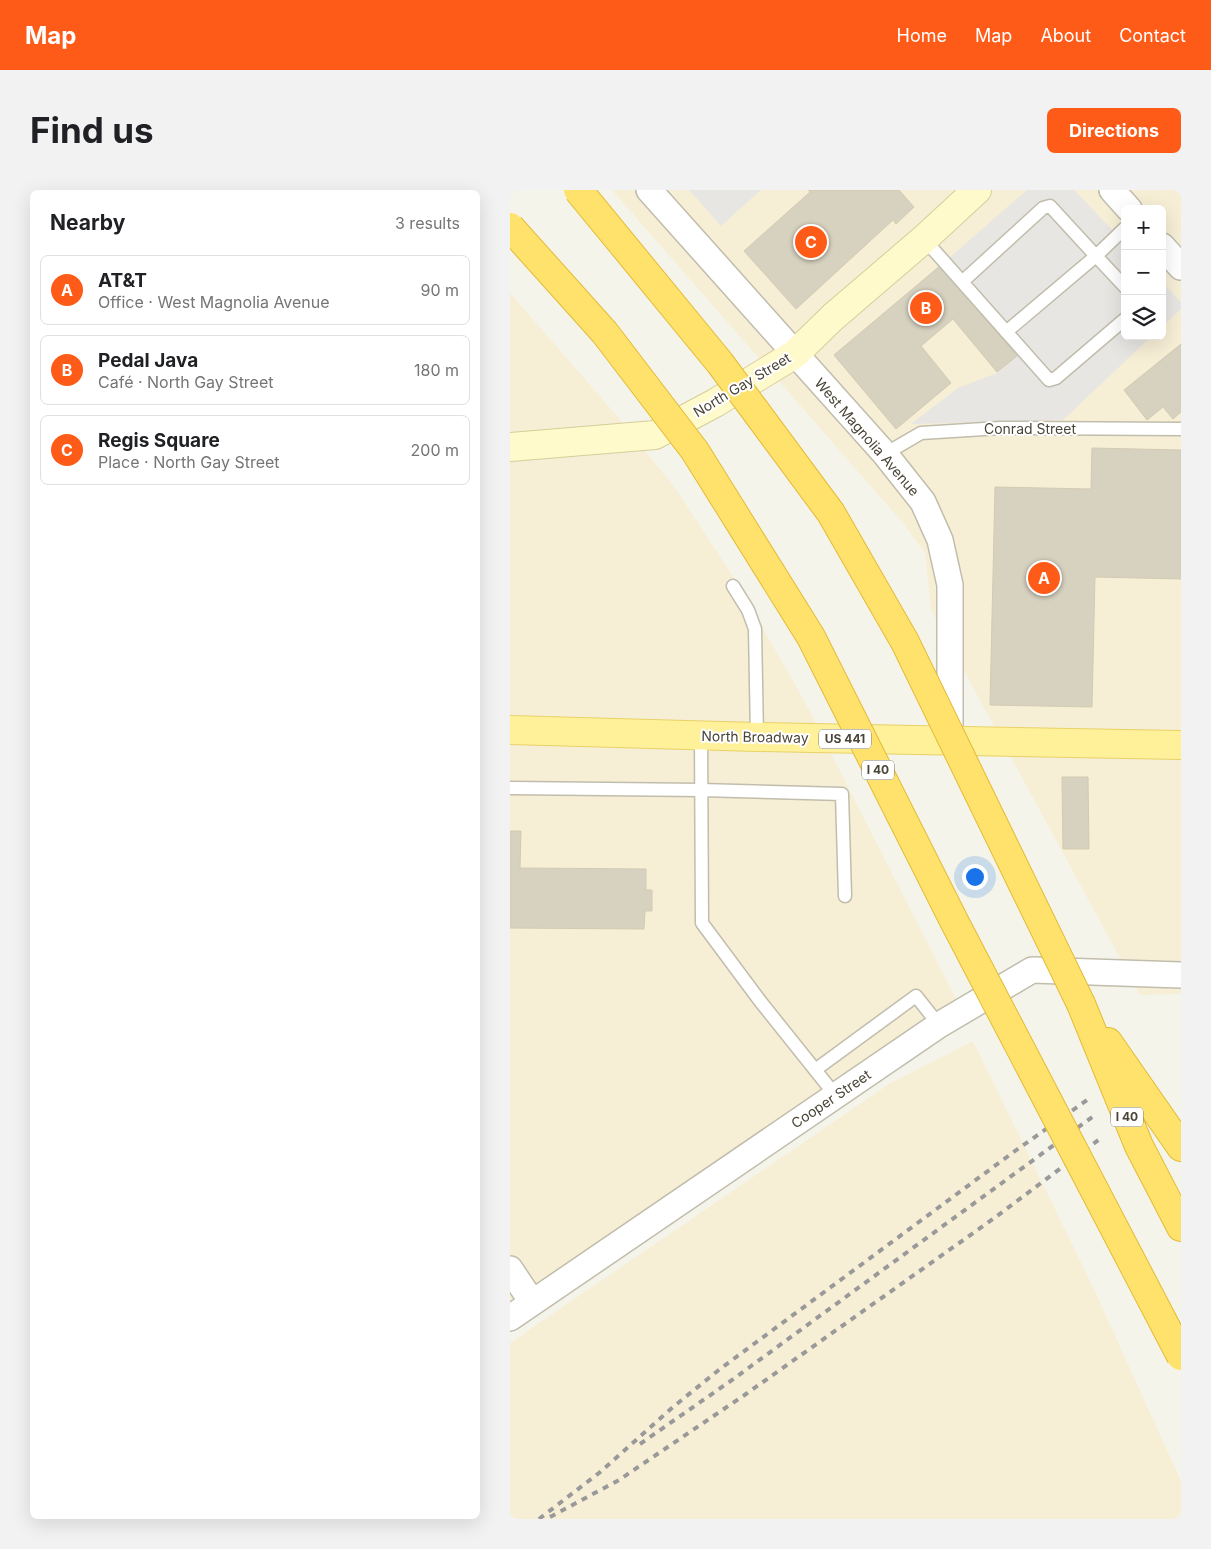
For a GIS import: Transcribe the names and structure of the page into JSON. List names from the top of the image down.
{
  "streets": {
    "highway": ["I 40"],
    "main road": ["North Gay Street", "North Broadway", "US 441"],
    "street": ["West Magnolia Avenue", "Cooper Street"],
    "lane": ["Conrad Street"]
  },
  "crossings": [
    ["North Gay Street", "West Magnolia Avenue"],
    ["Conrad Street", "West Magnolia Avenue"],
    ["West Magnolia Avenue", "North Broadway"]
  ],
  "page": {
    "header": "Map",
    "nav": [
      "Home",
      "Map",
      "About",
      "Contact"
    ],
    "buttons": "Directions",
    "title": "Find us",
    "heading": ["Nearby", "3 results"],
    "map_buttons": ["+", "−"],
    "pins": ["C", "B", "A"],
    "list": [
      {
        "mark": "A",
        "name": "AT&T",
        "note": "Office · West Magnolia Avenue",
        "value": "90 m"
      },
      {
        "mark": "B",
        "name": "Pedal Java",
        "note": "Café · North Gay Street",
        "value": "180 m"
      },
      {
        "mark": "C",
        "name": "Regis Square",
        "note": "Place · North Gay Street",
        "value": "200 m"
      }
    ]
  }
}
